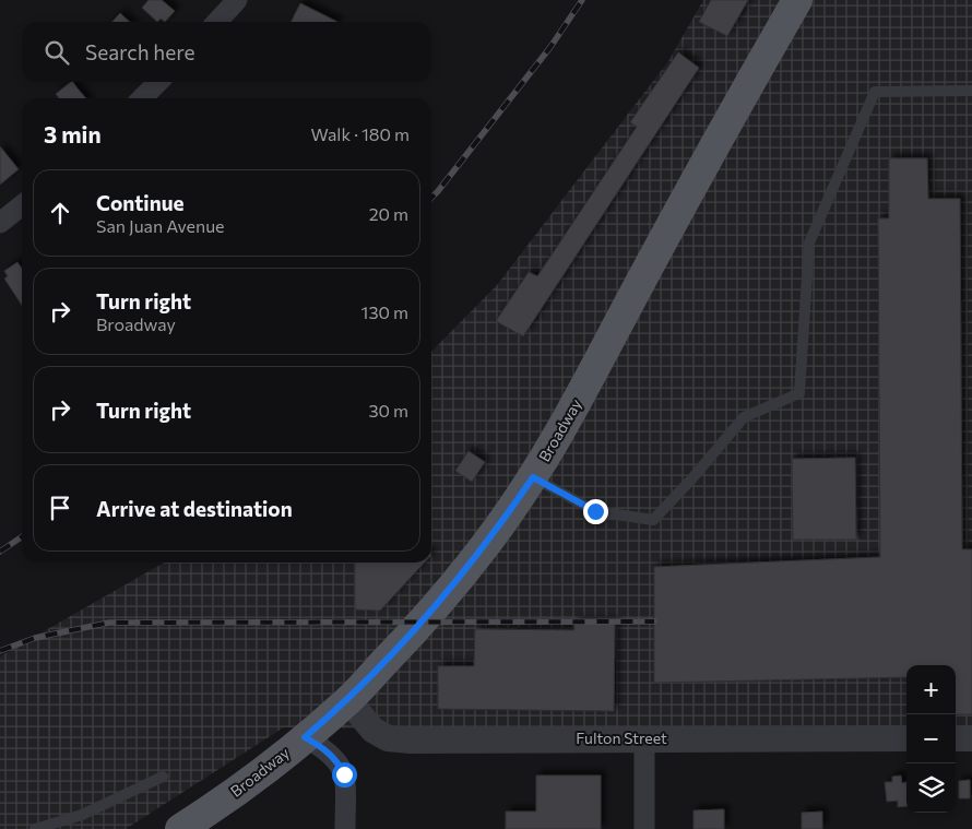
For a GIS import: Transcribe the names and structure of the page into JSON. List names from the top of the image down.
{
  "streets": {
    "main road": ["Broadway"],
    "street": ["Fulton Street"]
  },
  "crossings": [
    ["Broadway", "Fulton Street"]
  ],
  "page": {
    "search": "Search here",
    "heading": ["3 min", "Walk · 180 m"],
    "list": [
      ["Continue", "San Juan Avenue", "20 m"],
      ["Turn right", "Broadway", "130 m"],
      ["Turn right", "30 m"],
      "Arrive at destination"
    ],
    "map_buttons": ["+", "−"]
  }
}
